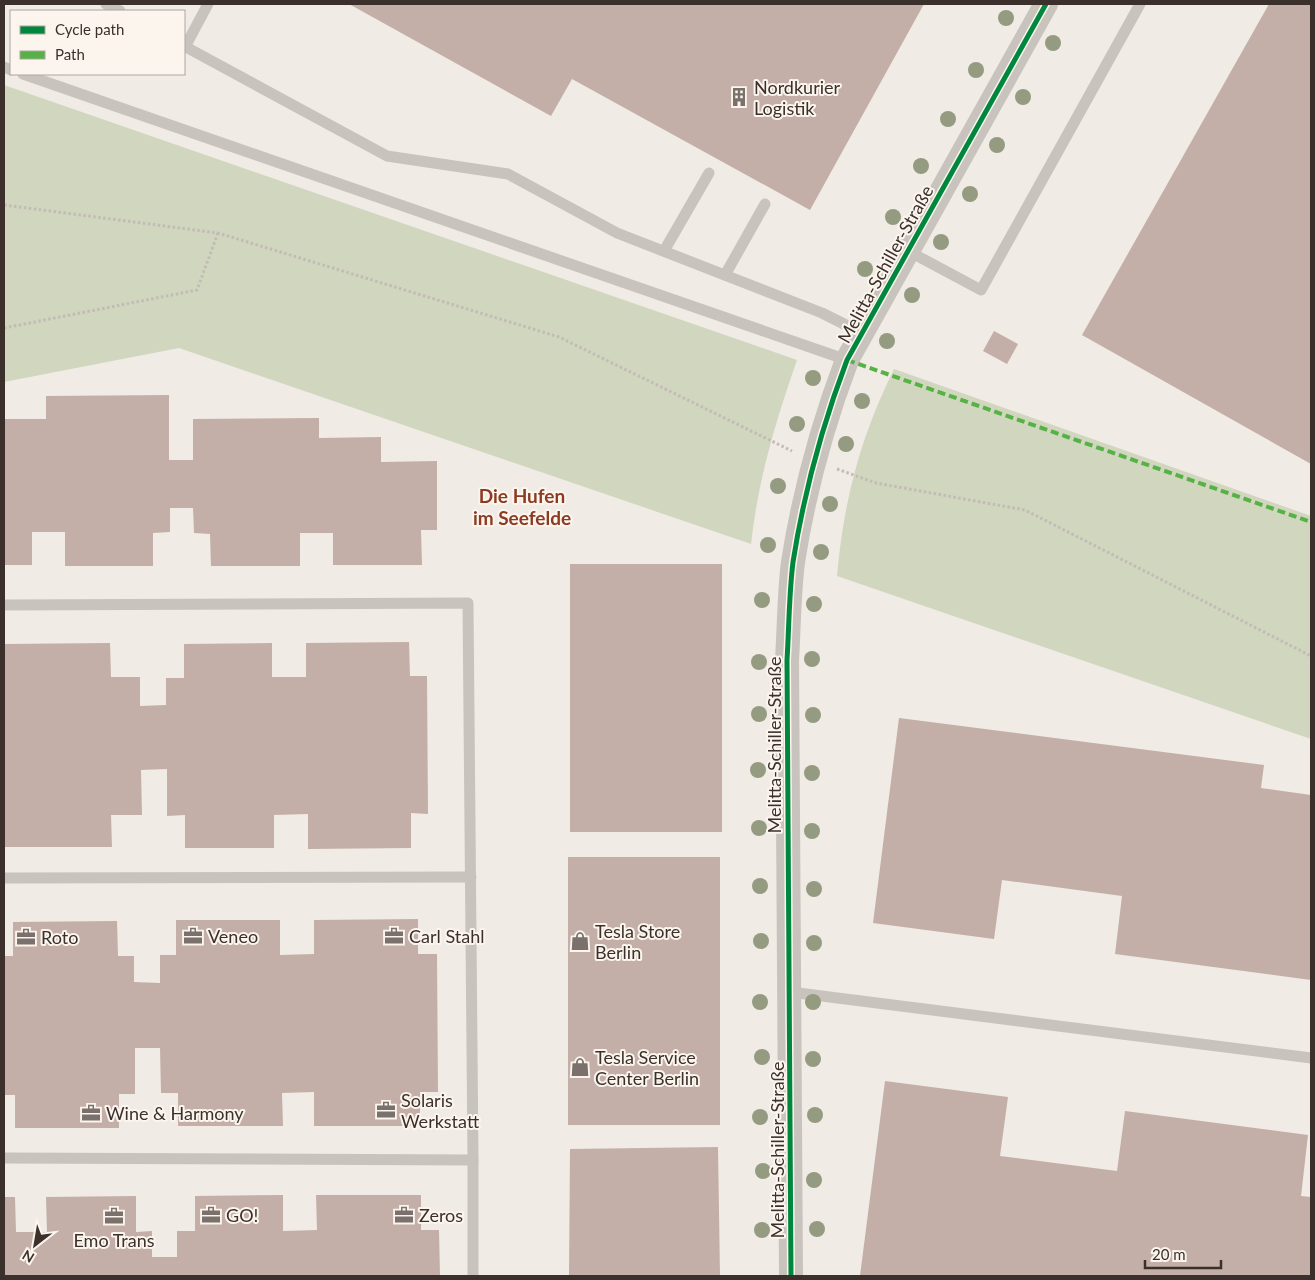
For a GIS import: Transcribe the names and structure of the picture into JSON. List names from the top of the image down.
{
  "streets": {
    "street": ["Melitta-Schiller-Straße"]
  },
  "districts": ["Die Hufen im Seefelde"],
  "places": {
    "building": ["Nordkurier Logistik"],
    "office": [
      "Veneo",
      "Carl Stahl",
      "Roto",
      "Solaris Werkstatt",
      "Wine & Harmony",
      "GO!",
      "Zeros",
      "Emo Trans"
    ],
    "shop": ["Tesla Store Berlin", "Tesla Service Center Berlin"]
  },
  "legend": ["Cycle path", "Path"],
  "scale_bar": "20 m",
  "north": "bottom left"
}
